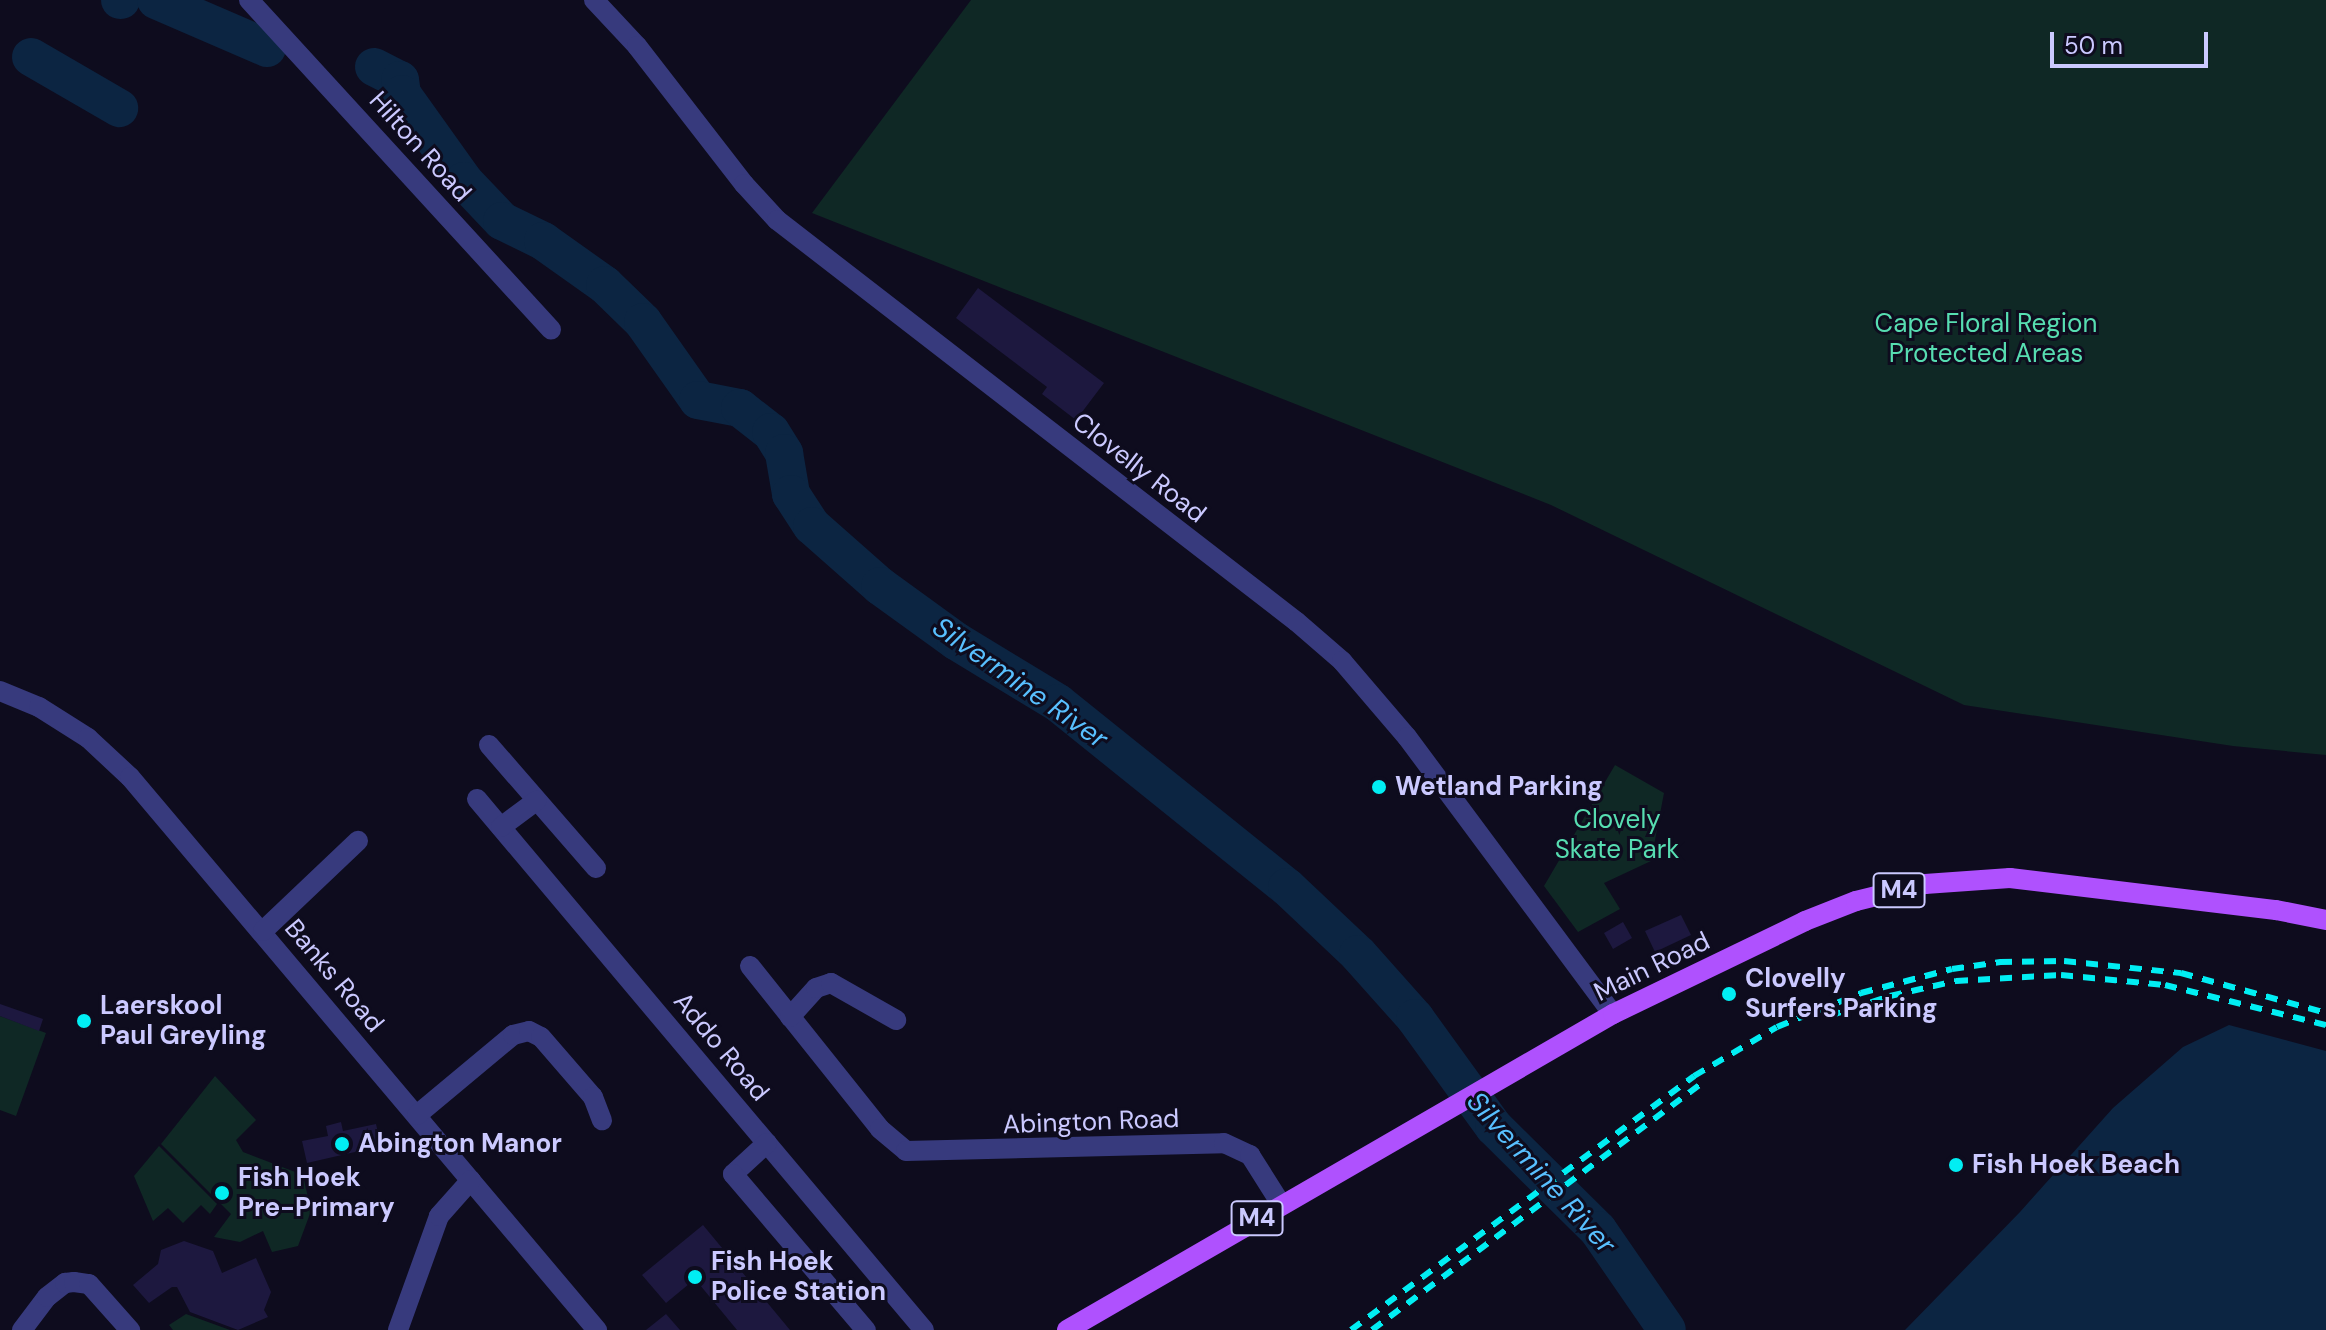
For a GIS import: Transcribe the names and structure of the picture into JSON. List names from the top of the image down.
{
  "streets": {
    "main road": ["M4", "Main Road"],
    "street": [
      "Hilton Road",
      "Clovelly Road",
      "Banks Road",
      "Addo Road",
      "Abington Road"
    ]
  },
  "crossings": [
    ["Clovelly Road", "Main Road"],
    ["Main Road", "Abington Road"]
  ],
  "water": ["Silvermine River"],
  "parks": ["Cape Floral Region Protected Areas", "Clovely Skate Park"],
  "places": [
    "Wetland Parking",
    "Clovelly Surfers Parking",
    "Laerskool Paul Greyling",
    "Abington Manor",
    "Fish Hoek Beach",
    "Fish Hoek Pre-Primary",
    "Fish Hoek Police Station"
  ],
  "scale_bar": "50 m"
}
